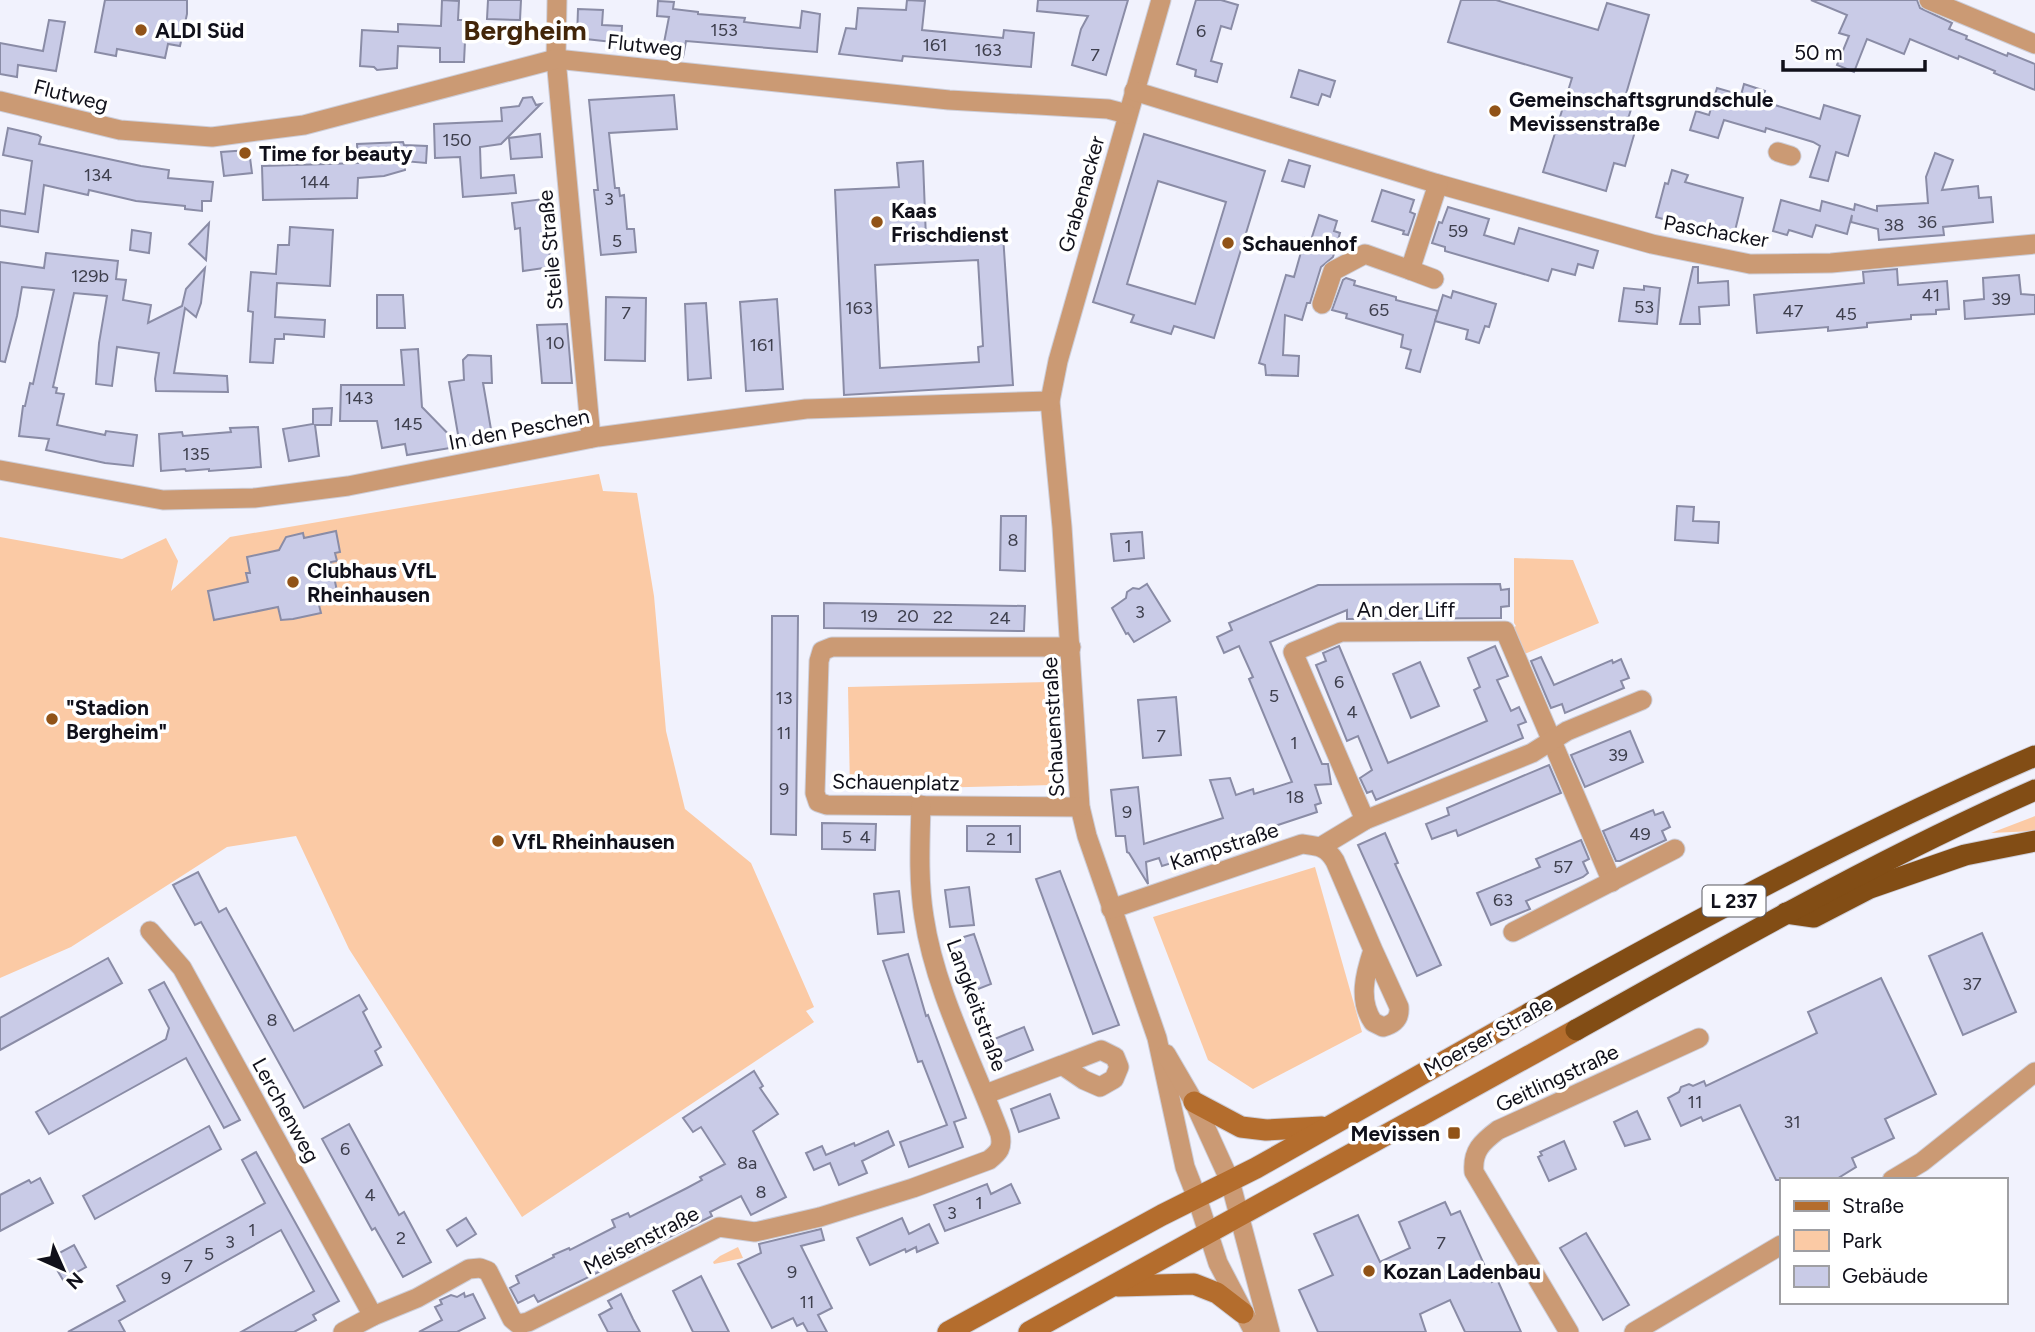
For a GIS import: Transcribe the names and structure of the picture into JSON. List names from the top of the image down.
{
  "streets": {
    "highway": ["L 237", "Moerser Straße"],
    "street": [
      "Flutweg",
      "Grabenacker",
      "Paschacker",
      "Steile Straße",
      "In den Peschen",
      "An der Liff",
      "Schauenstraße",
      "Schauenplatz",
      "Kampstraße",
      "Langkeitstraße",
      "Geitlingstraße",
      "Lerchenweg",
      "Meisenstraße"
    ]
  },
  "crossings": [
    ["Flutweg", "Grabenacker"],
    ["Flutweg", "Steile Straße"],
    ["Grabenacker", "Paschacker"],
    ["Grabenacker", "In den Peschen"],
    ["Grabenacker", "Schauenstraße"],
    ["Steile Straße", "In den Peschen"],
    ["In den Peschen", "Schauenstraße"],
    ["Schauenstraße", "Schauenplatz"],
    ["Schauenstraße", "Kampstraße"],
    ["Schauenstraße", "Moerser Straße"],
    ["Schauenplatz", "Langkeitstraße"],
    ["L 237", "Moerser Straße"],
    ["Langkeitstraße", "Meisenstraße"],
    ["Lerchenweg", "Meisenstraße"]
  ],
  "districts": ["Bergheim"],
  "places": {
    "other": [
      "ALDI Süd",
      "Gemeinschaftsgrundschule Mevissenstraße",
      "Time for beauty",
      "Kaas Frischdienst",
      "Schauenhof",
      "Clubhaus VfL Rheinhausen",
      "\"Stadion Bergheim\"",
      "VfL Rheinhausen",
      "Kozan Ladenbau"
    ],
    "transit": ["Mevissen"]
  },
  "house_numbers": [
    "153",
    "6",
    "161",
    "163",
    "7",
    "150",
    "134",
    "144",
    "3",
    "36",
    "38",
    "59",
    "5",
    "129b",
    "41",
    "39",
    "53",
    "163",
    "65",
    "47",
    "7",
    "45",
    "10",
    "161",
    "143",
    "145",
    "135",
    "8",
    "1",
    "3",
    "19",
    "20",
    "22",
    "24",
    "6",
    "5",
    "13",
    "4",
    "11",
    "7",
    "1",
    "39",
    "9",
    "18",
    "9",
    "49",
    "5",
    "4",
    "2",
    "1",
    "57",
    "63",
    "37",
    "8",
    "11",
    "31",
    "6",
    "8a",
    "8",
    "4",
    "1",
    "3",
    "1",
    "2",
    "3",
    "7",
    "5",
    "7",
    "9",
    "9",
    "11"
  ],
  "legend": ["Straße", "Park", "Gebäude"],
  "scale_bar": "50 m",
  "north": "bottom right"
}
